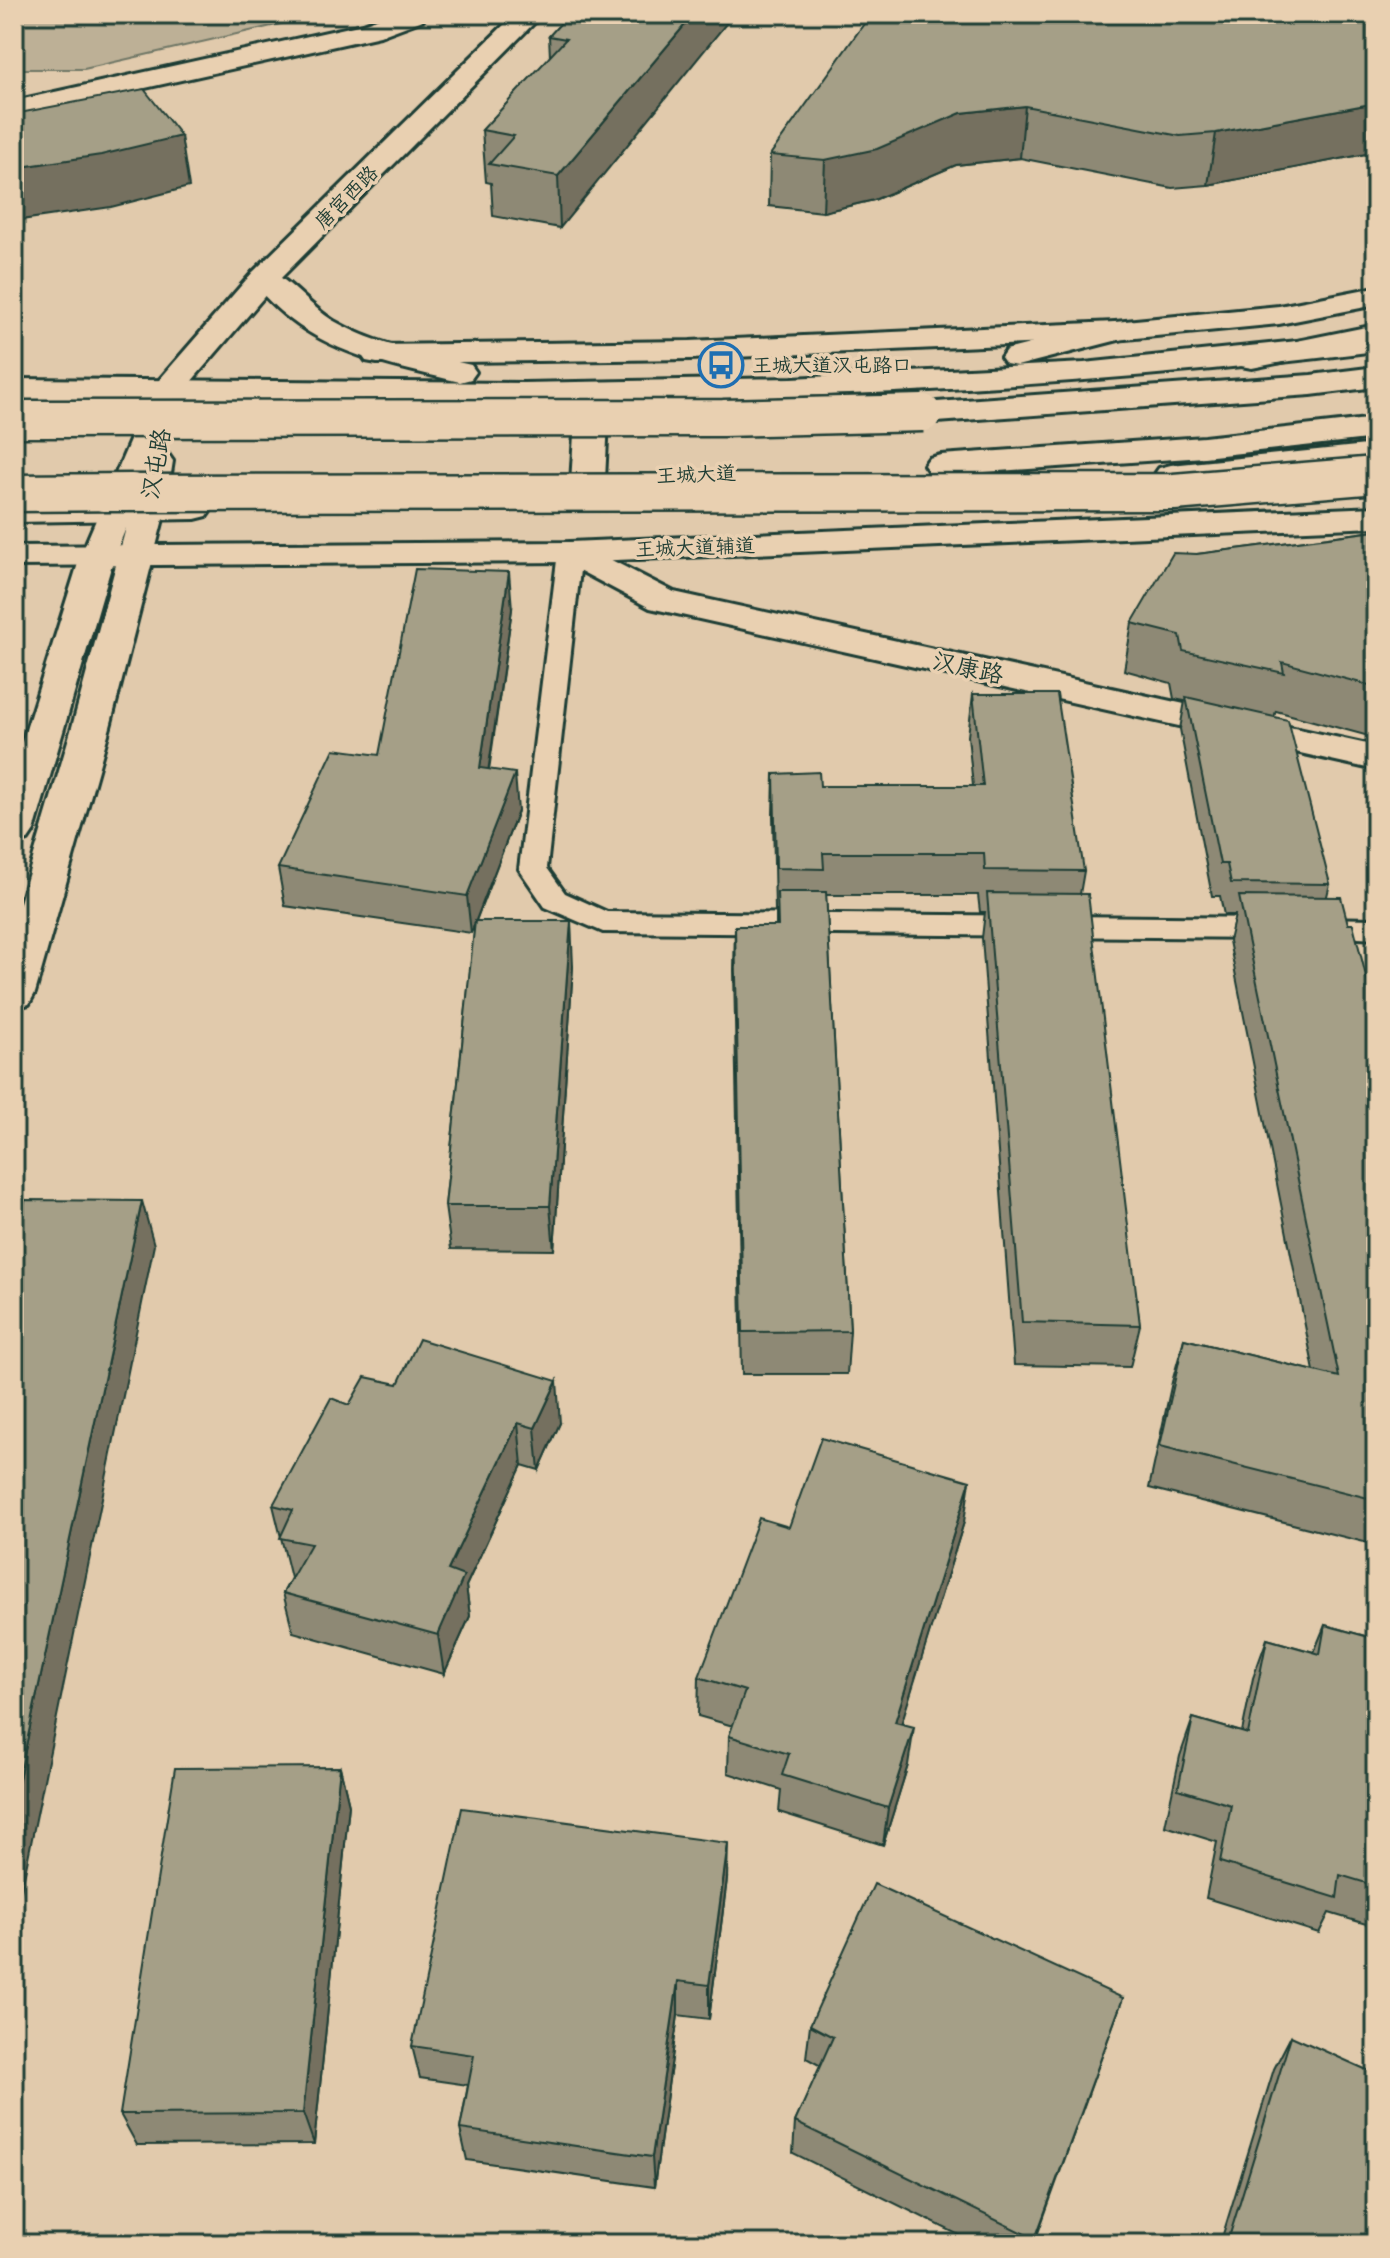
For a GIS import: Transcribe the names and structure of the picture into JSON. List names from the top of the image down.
{
  "streets": {
    "main road": [
      "唐宫西路",
      "汉屯路",
      "王城大道",
      "王城大道辅道",
      "汉康路"
    ]
  },
  "crossings": [
    ["唐宫西路", "汉屯路"],
    ["汉屯路", "王城大道"],
    ["汉屯路", "王城大道辅道"],
    ["王城大道辅道", "汉康路"]
  ],
  "places": {
    "bus stop": ["王城大道汉屯路口"]
  }
}
